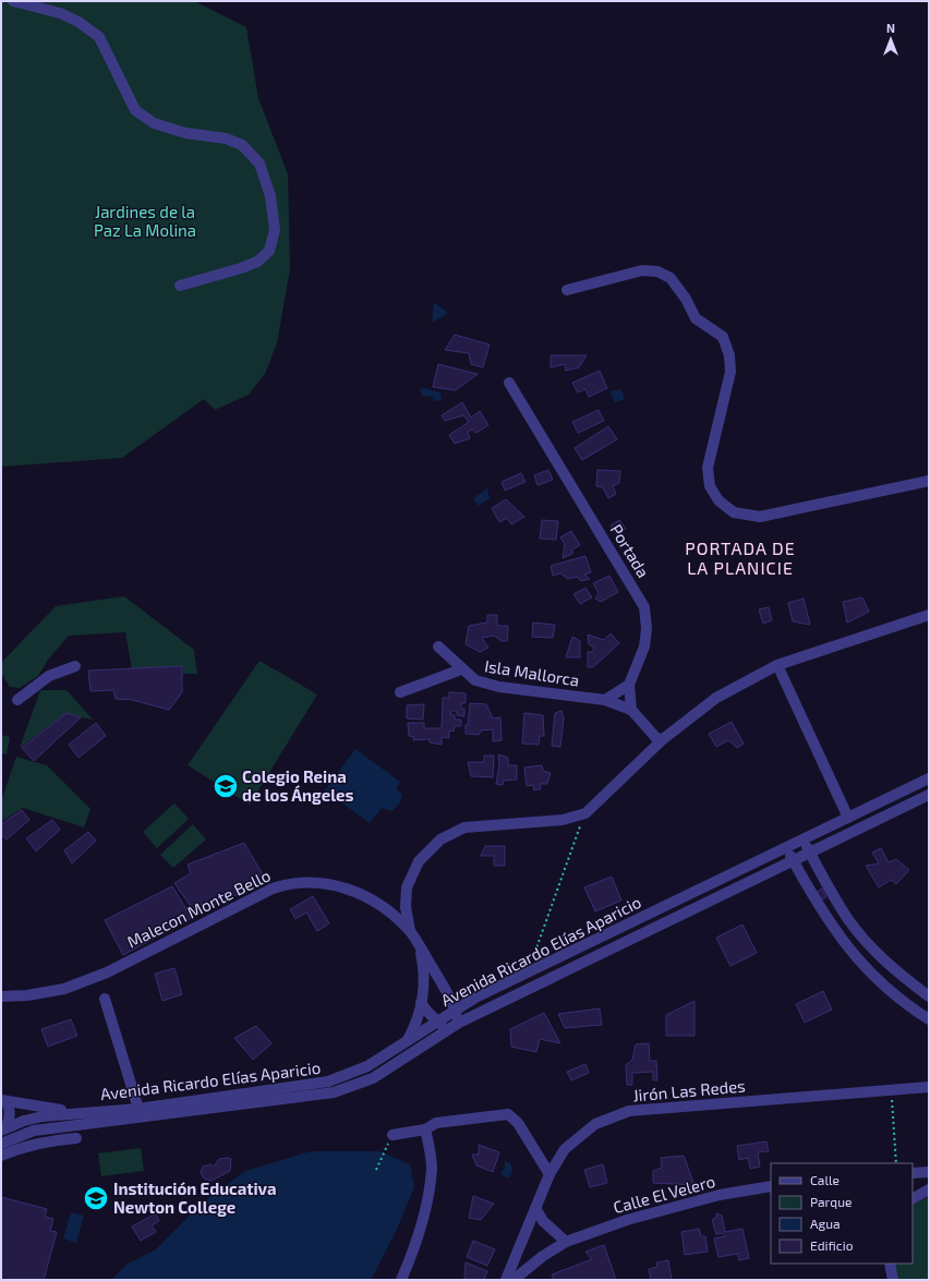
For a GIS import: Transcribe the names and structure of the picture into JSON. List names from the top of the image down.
{
  "streets": {
    "street": [
      "Portada",
      "Isla Mallorca",
      "Malecon Monte Bello",
      "Avenida Ricardo Elías Aparicio",
      "Jirón Las Redes",
      "Calle El Velero"
    ]
  },
  "crossings": [
    ["Portada", "Isla Mallorca"],
    ["Malecon Monte Bello", "Avenida Ricardo Elías Aparicio"]
  ],
  "districts": ["PORTADA DE LA PLANICIE"],
  "parks": ["Jardines de la Paz La Molina"],
  "places": {
    "school or university": ["Colegio Reina de los Ángeles", "Institución Educativa Newton College"]
  },
  "legend": [
    "Calle",
    "Parque",
    "Agua",
    "Edificio"
  ],
  "north": "top"
}
